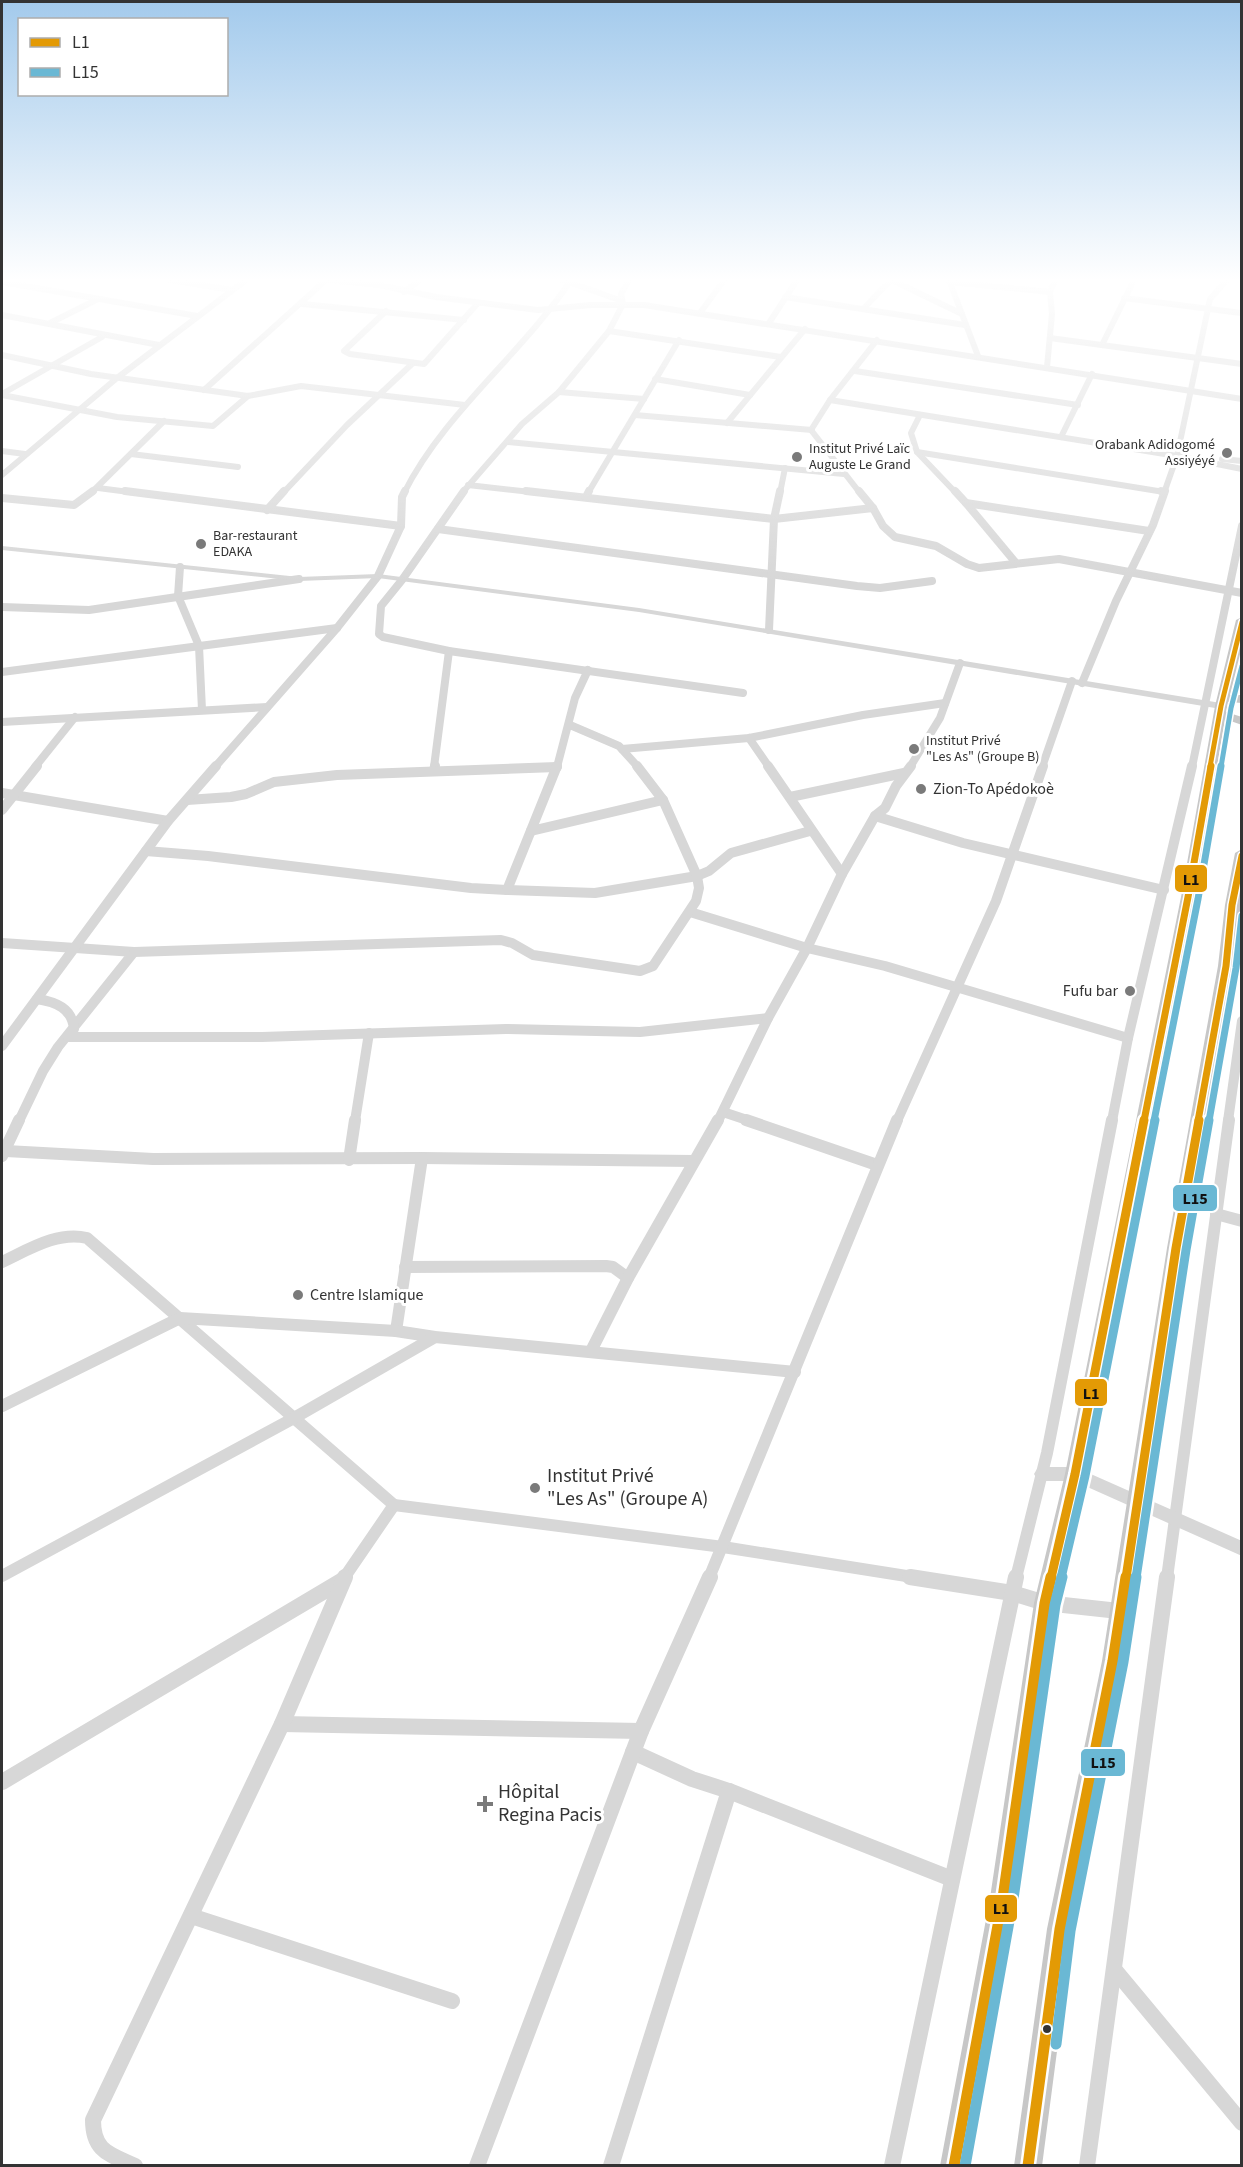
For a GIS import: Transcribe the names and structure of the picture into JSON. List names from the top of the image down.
{
  "places": {
    "other": [
      "Orabank Adidogomé Assiyéyé",
      "Institut Privé Laïc Auguste Le Grand",
      "Bar-restaurant EDAKA",
      "Institut Privé \"Les As\" (Groupe B)",
      "Zion-To Apédokoè",
      "Fufu bar",
      "Centre Islamique",
      "Institut Privé \"Les As\" (Groupe A)"
    ],
    "health": ["Hôpital Regina Pacis"]
  },
  "lines": ["transit line L1", "transit line L15"],
  "legend": ["L1", "L15"]
}
